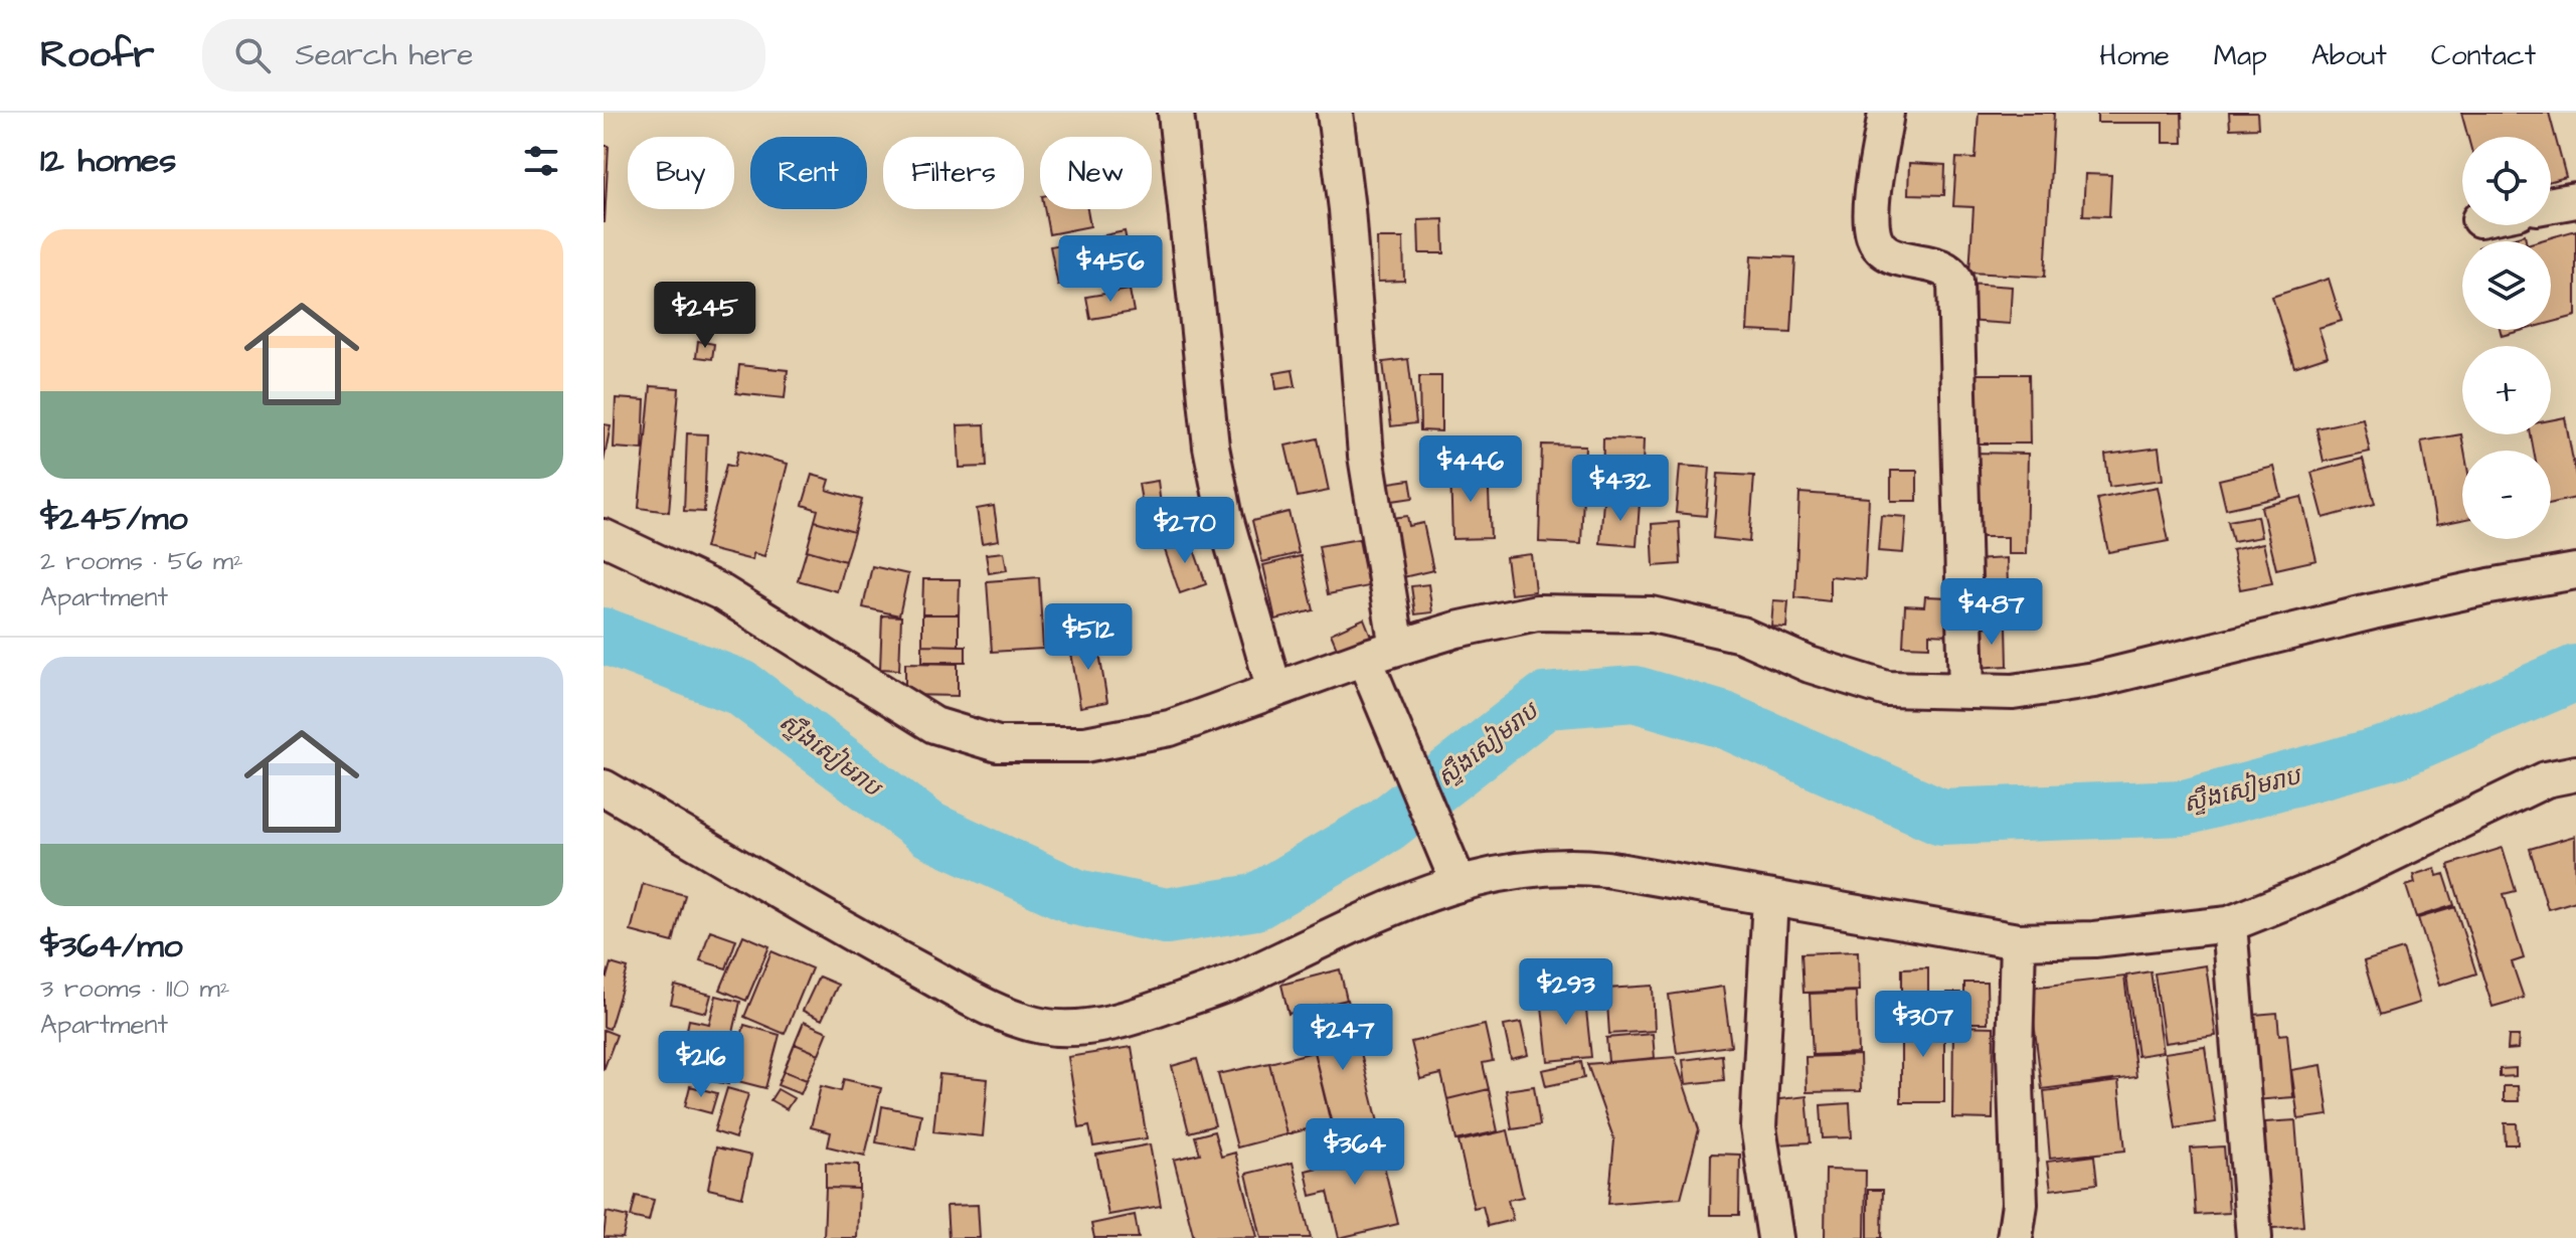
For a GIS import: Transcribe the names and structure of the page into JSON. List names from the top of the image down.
{
  "water": ["ស្ទឹងសៀមរាប"],
  "page": {
    "header": "Roofr",
    "search": "Search here",
    "nav": [
      "Home",
      "Map",
      "About",
      "Contact"
    ],
    "heading": "12 homes",
    "map_buttons": ["+", "−"],
    "chip": [
      "Buy",
      "Rent",
      "Filters",
      "New"
    ],
    "list": [
      {
        "name": "$245/mo",
        "note": "2 rooms · 56 m² · Apartment"
      },
      {
        "name": "$364/mo",
        "note": "3 rooms · 110 m² · Apartment"
      }
    ],
    "price": [
      "$456",
      "$245",
      "$446",
      "$432",
      "$270",
      "$487",
      "$512",
      "$293",
      "$307",
      "$247",
      "$216",
      "$364"
    ]
  }
}
